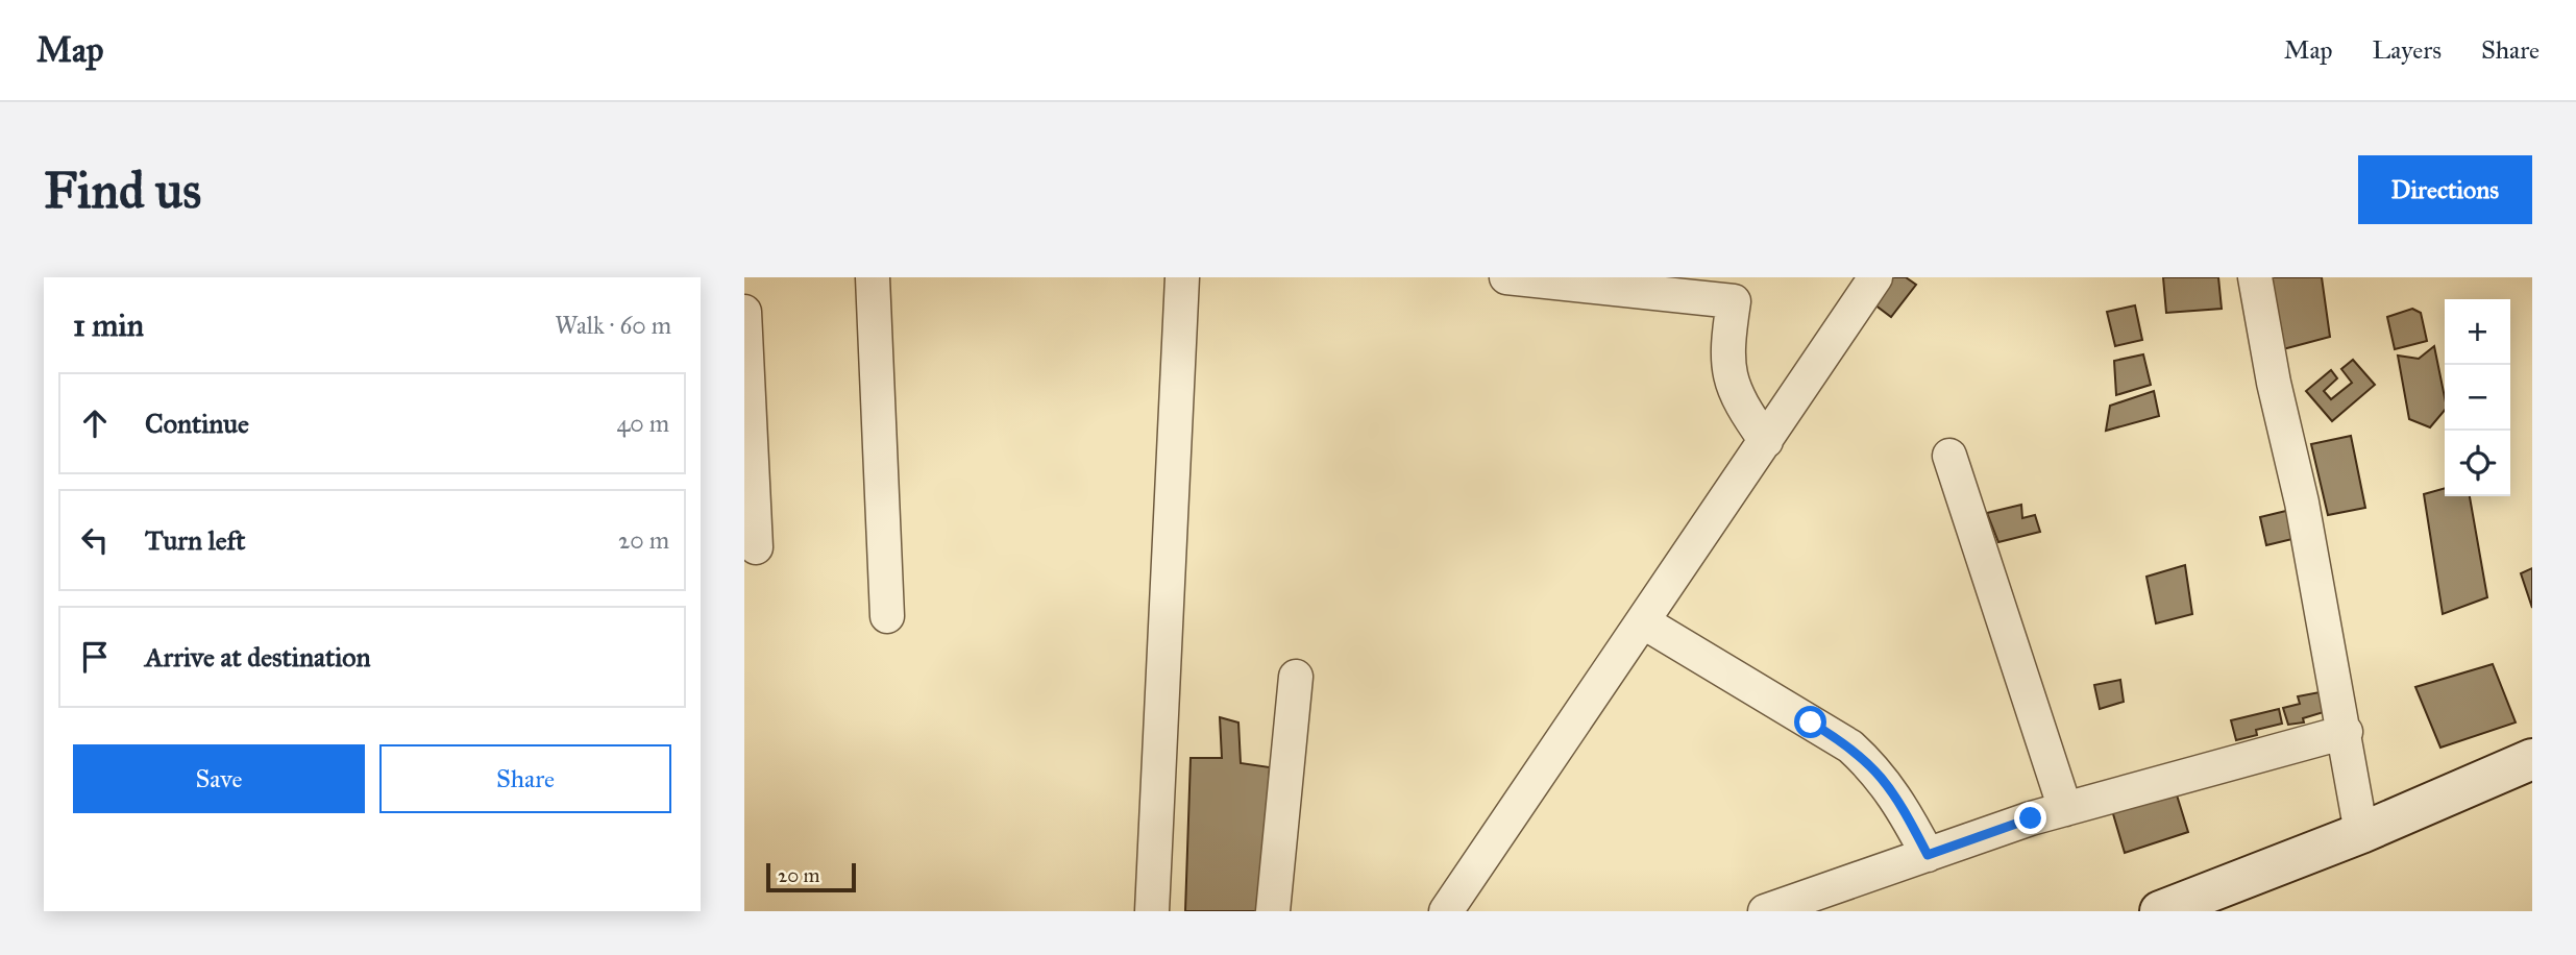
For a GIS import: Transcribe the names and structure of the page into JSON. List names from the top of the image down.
{
  "scale_bar": "20 m",
  "page": {
    "header": "Map",
    "nav": ["Map", "Layers", "Share"],
    "buttons": [
      "Directions",
      ["Save", "Share"]
    ],
    "title": "Find us",
    "heading": ["1 min", "Walk · 60 m"],
    "map_buttons": ["+", "−"],
    "list": [
      ["Continue", "40 m"],
      ["Turn left", "20 m"],
      "Arrive at destination"
    ],
    "scale": "20 m"
  }
}
